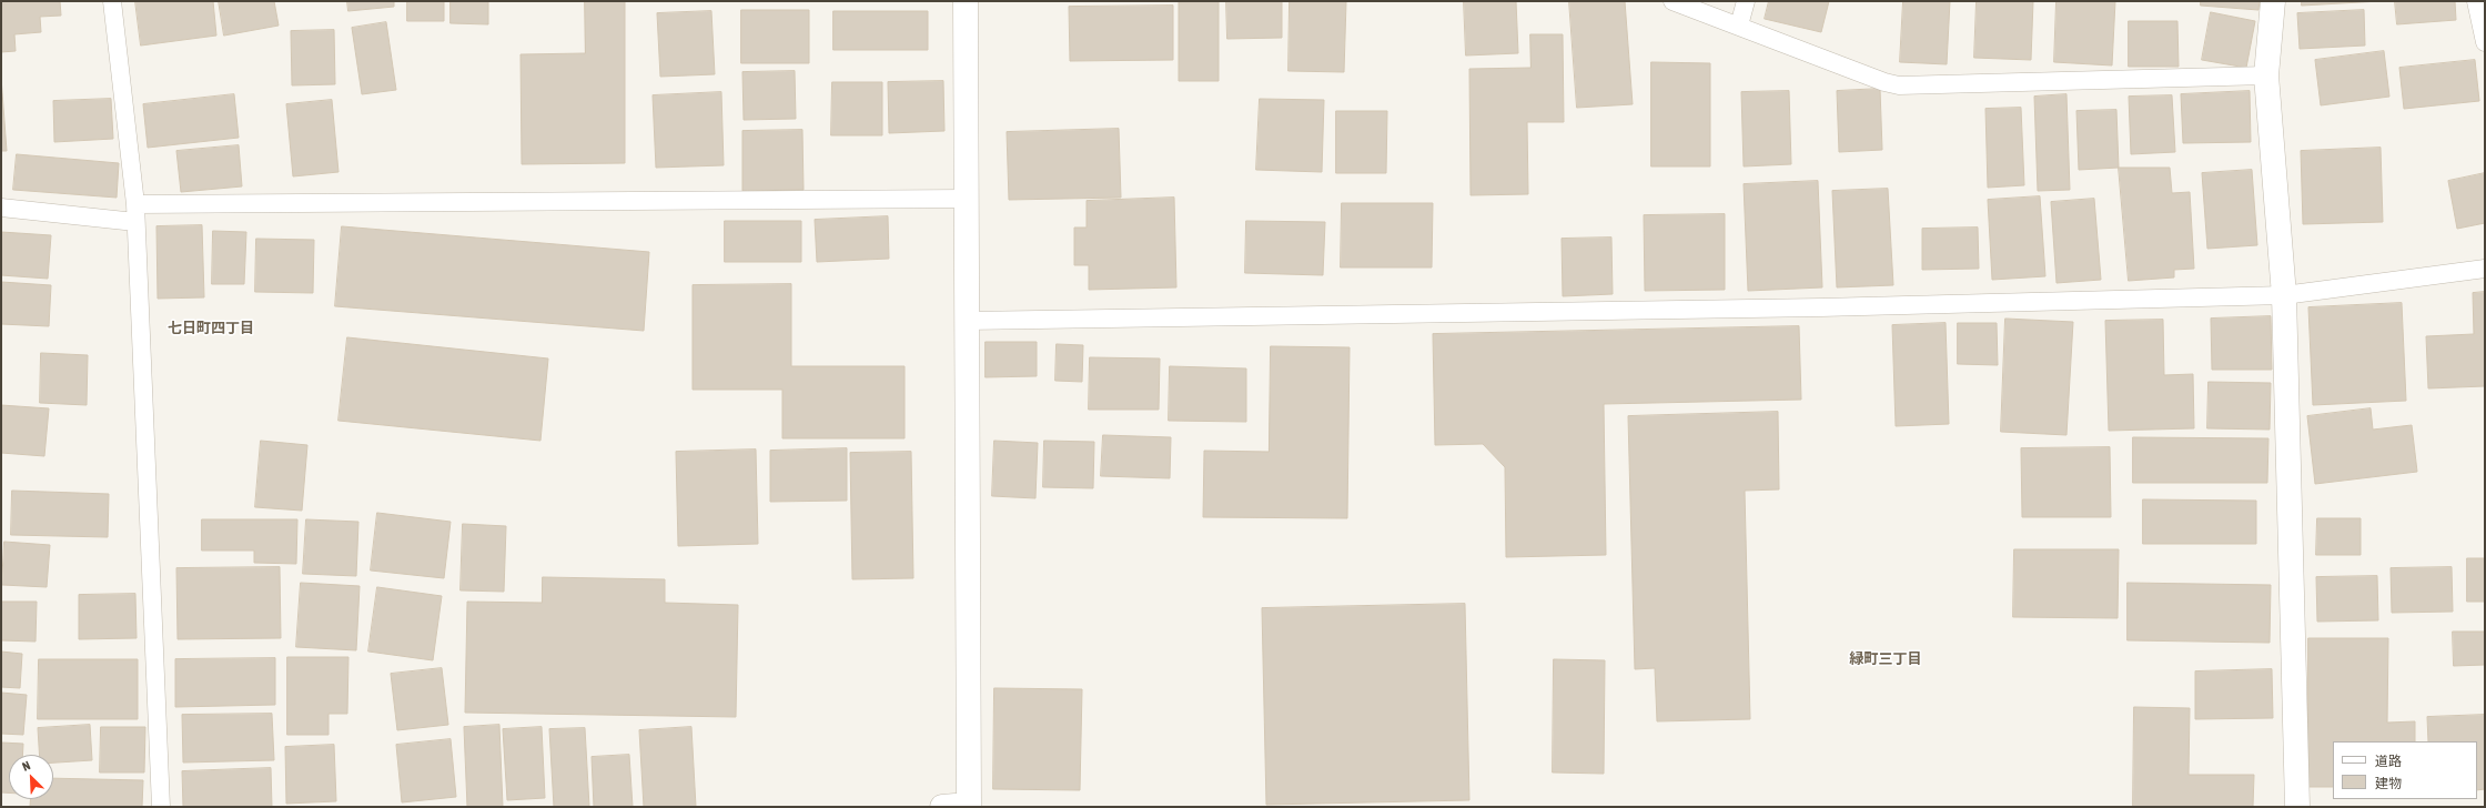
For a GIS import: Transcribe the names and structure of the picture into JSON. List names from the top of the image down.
{
  "districts": ["七日町四丁目", "緑町三丁目"],
  "legend": ["道路", "建物"],
  "north": "top left"
}
